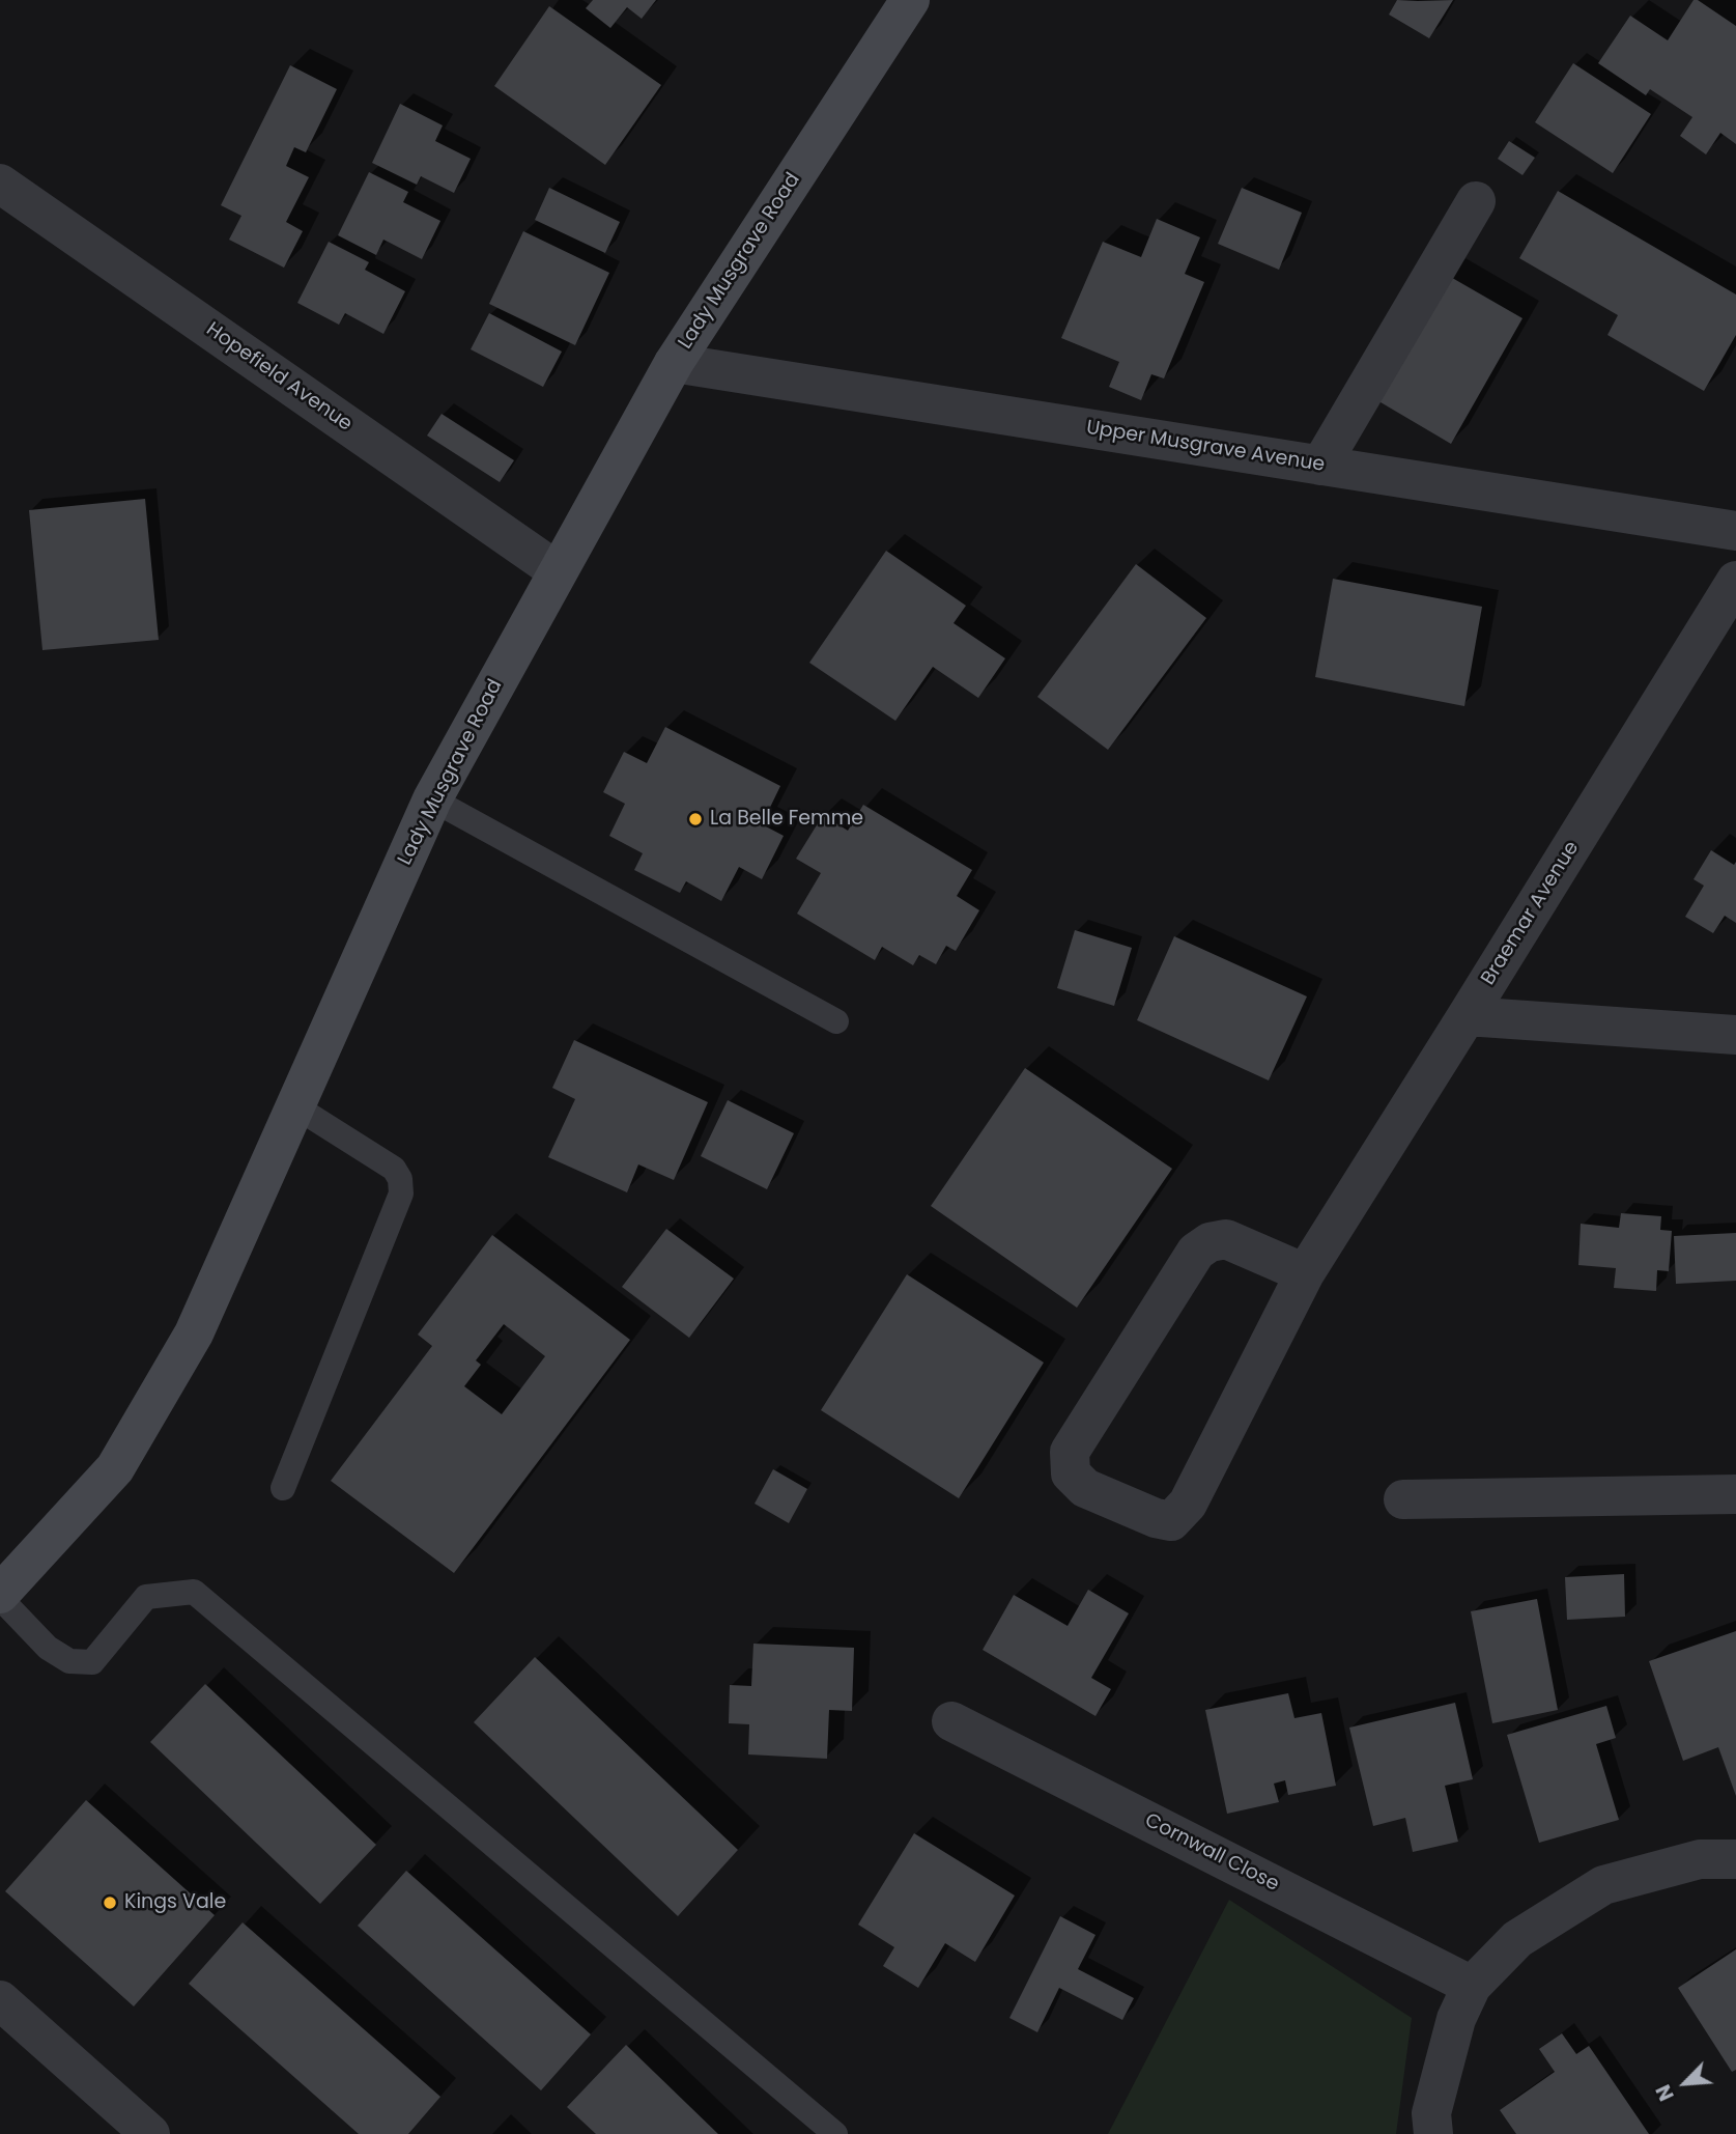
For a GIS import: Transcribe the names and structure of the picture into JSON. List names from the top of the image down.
{
  "streets": {
    "main road": ["Lady Musgrave Road"],
    "street": [
      "Hopefield Avenue",
      "Upper Musgrave Avenue",
      "Braemar Avenue",
      "Cornwall Close"
    ]
  },
  "crossings": [
    ["Lady Musgrave Road", "Hopefield Avenue"],
    ["Lady Musgrave Road", "Upper Musgrave Avenue"]
  ],
  "places": ["La Belle Femme", "Kings Vale"],
  "north": "bottom left"
}
